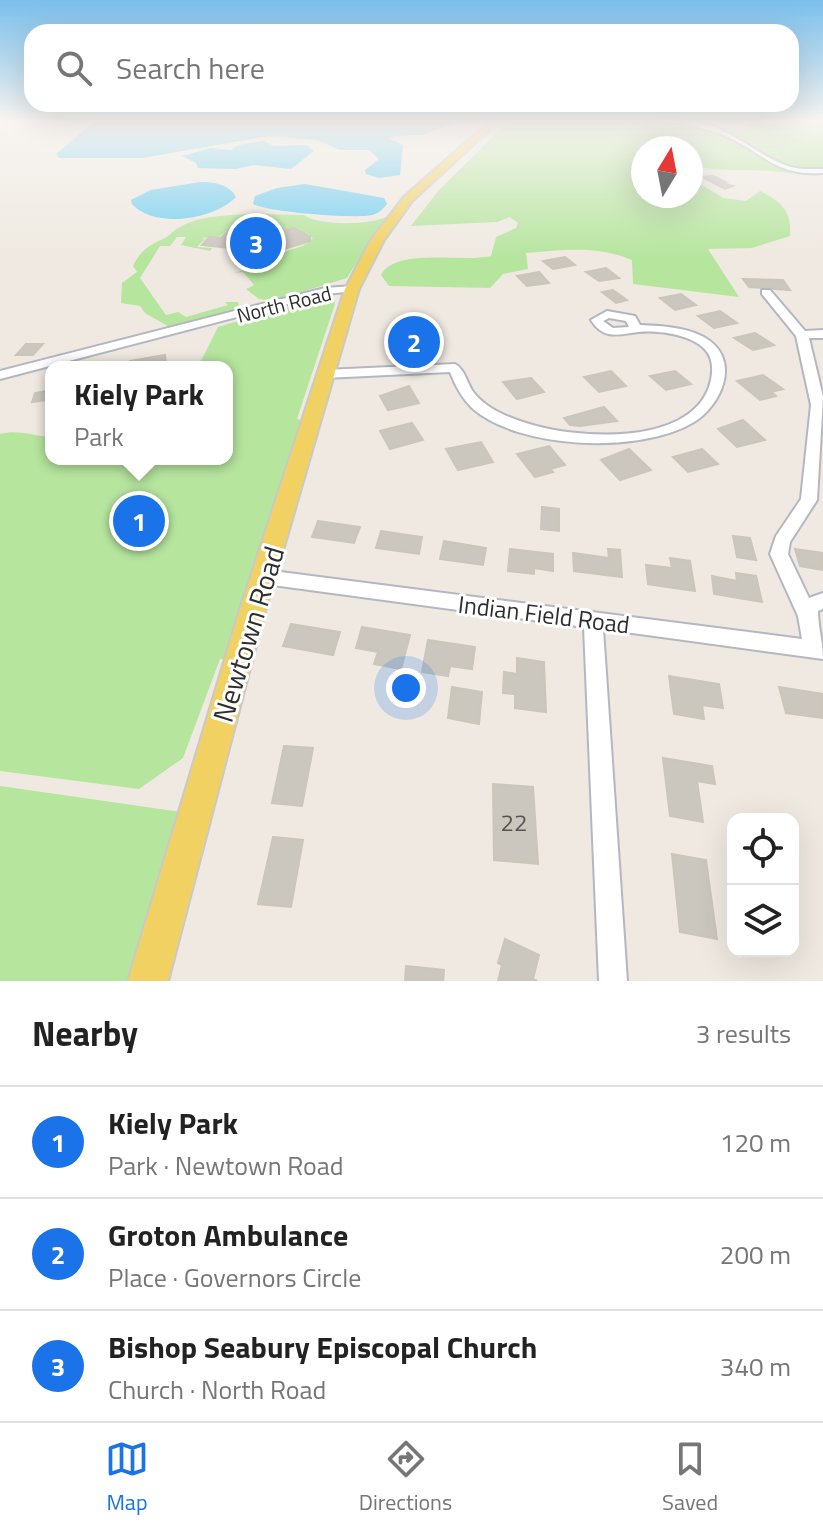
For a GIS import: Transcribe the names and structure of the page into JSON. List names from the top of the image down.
{
  "streets": {
    "main road": ["North Road", "Newtown Road"],
    "street": ["Indian Field Road"]
  },
  "crossings": [
    ["North Road", "Newtown Road"],
    ["Indian Field Road", "Newtown Road"]
  ],
  "house_numbers": ["22"],
  "north": "top",
  "page": {
    "search": "Search here",
    "pins": ["3", "2", "1"],
    "popup": ["Kiely Park", "Park"],
    "heading": ["Nearby", "3 results"],
    "list": [
      {
        "mark": "1",
        "name": "Kiely Park",
        "note": "Park · Newtown Road",
        "value": "120 m"
      },
      {
        "mark": "2",
        "name": "Groton Ambulance",
        "note": "Place · Governors Circle",
        "value": "200 m"
      },
      {
        "mark": "3",
        "name": "Bishop Seabury Episcopal Church",
        "note": "Church · North Road",
        "value": "340 m"
      }
    ],
    "nav": ["Map", "Directions", "Saved"]
  }
}
